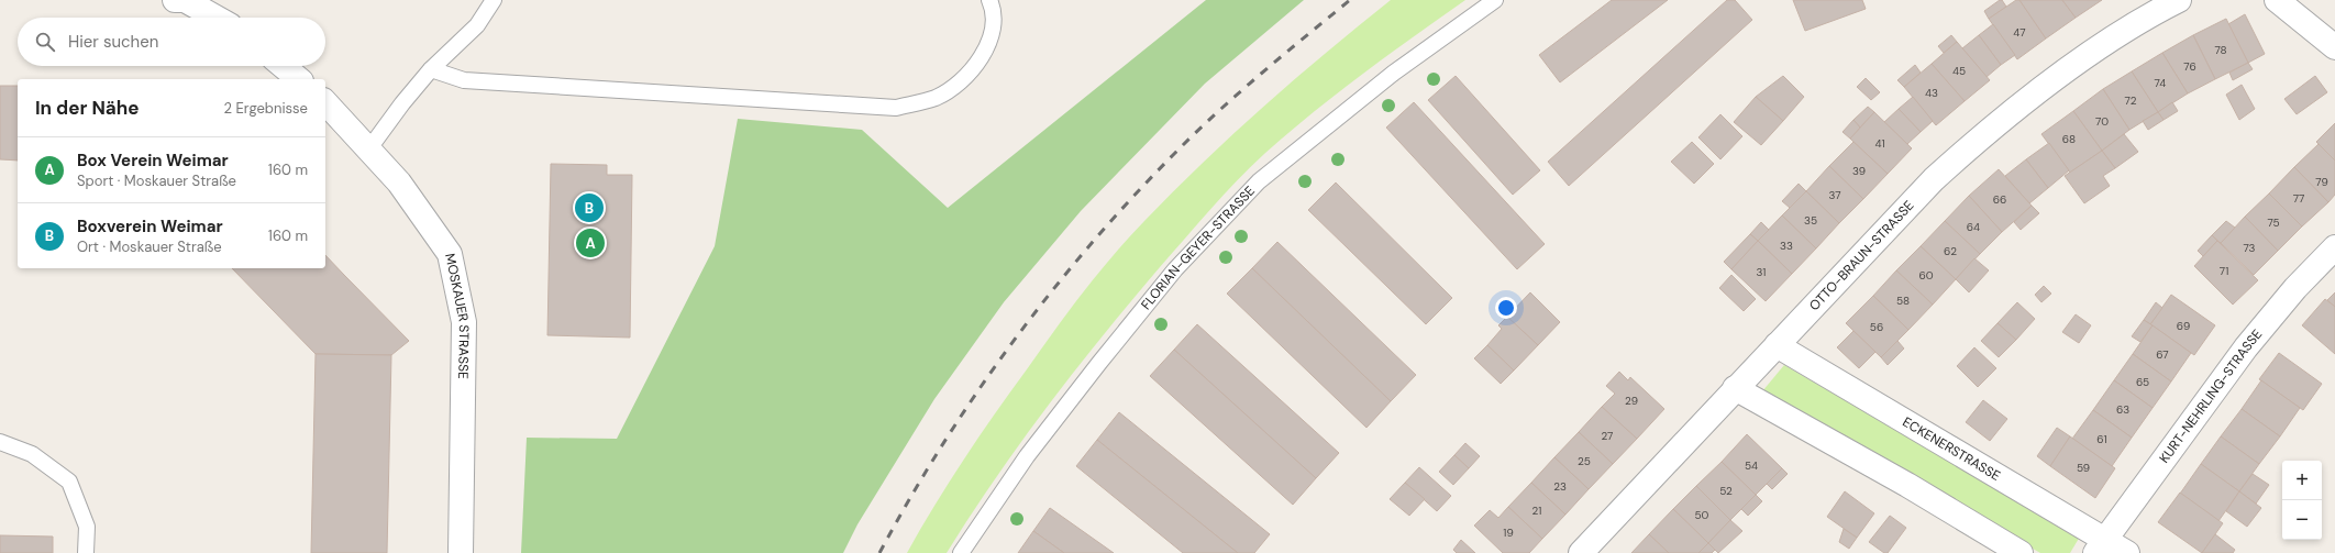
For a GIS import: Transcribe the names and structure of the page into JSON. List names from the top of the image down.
{
  "streets": {
    "street": [
      "OTTO-BRAUN-STRASSE",
      "MOSKAUER STRASSE",
      "KURT-NEHRLING-STRASSE",
      "ECKENERSTRASSE"
    ],
    "lane": ["FLORIAN-GEYER-STRASSE"]
  },
  "crossings": [
    ["OTTO-BRAUN-STRASSE", "ECKENERSTRASSE"],
    ["KURT-NEHRLING-STRASSE", "ECKENERSTRASSE"]
  ],
  "house_numbers": [
    "47",
    "78",
    "76",
    "45",
    "74",
    "43",
    "72",
    "70",
    "68",
    "41",
    "39",
    "79",
    "37",
    "77",
    "66",
    "35",
    "75",
    "64",
    "33",
    "73",
    "62",
    "71",
    "31",
    "60",
    "58",
    "69",
    "56",
    "67",
    "65",
    "29",
    "63",
    "27",
    "61",
    "25",
    "54",
    "59",
    "23",
    "52",
    "21",
    "50",
    "19"
  ],
  "page": {
    "search": "Hier suchen",
    "heading": ["In der Nähe", "2 Ergebnisse"],
    "list": [
      {
        "mark": "A",
        "name": "Box Verein Weimar",
        "note": "Sport · Moskauer Straße",
        "value": "160 m"
      },
      {
        "mark": "B",
        "name": "Boxverein Weimar",
        "note": "Ort · Moskauer Straße",
        "value": "160 m"
      }
    ],
    "pins": ["B", "A"],
    "map_buttons": ["+", "−"]
  }
}
